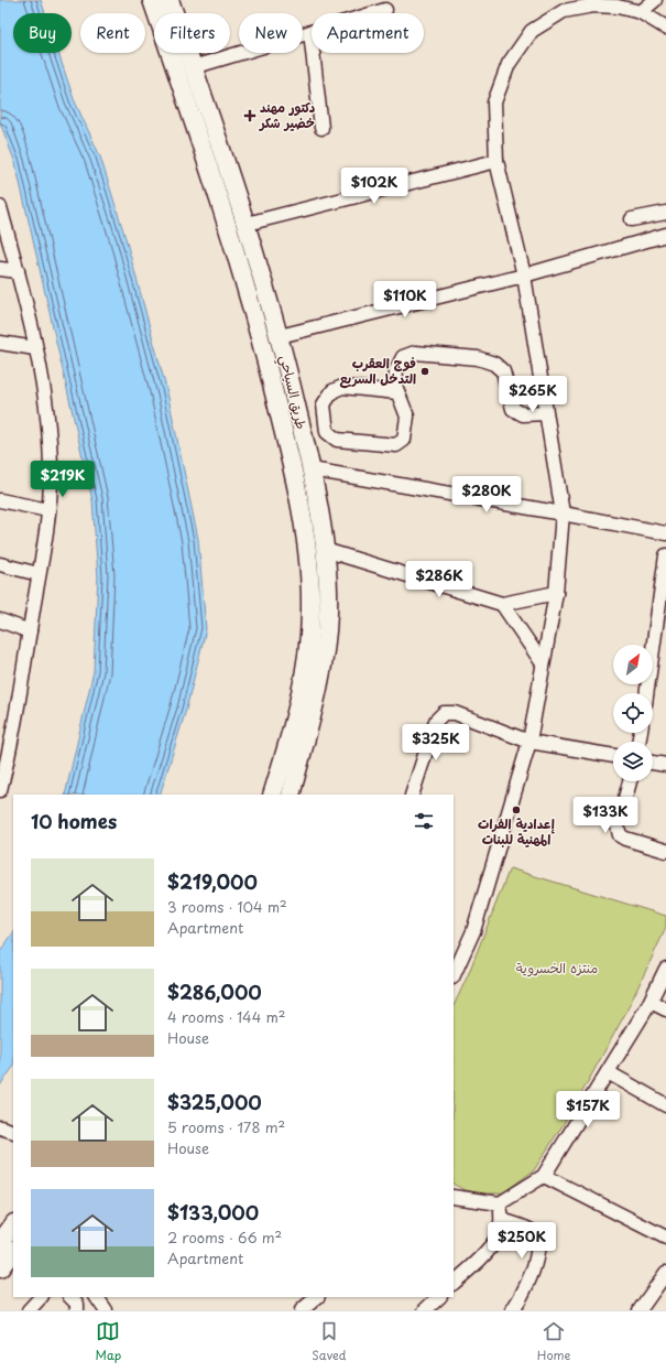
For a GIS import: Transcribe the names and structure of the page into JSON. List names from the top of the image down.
{
  "streets": {
    "main road": ["طريق السياحي"]
  },
  "parks": ["منتزه الخسروية"],
  "places": {
    "health": ["دكتور مهند خضير شكر"],
    "other": ["فوج العقرب التدخل السريع", "إعدادية الفرات المهنية للبنات"]
  },
  "north": "top right",
  "page": {
    "chip": [
      "Buy",
      "Rent",
      "Filters",
      "New",
      "Apartment"
    ],
    "price": [
      "$102K",
      "$110K",
      "$265K",
      "$219K",
      "$280K",
      "$286K",
      "$325K",
      "$133K",
      "$157K",
      "$250K"
    ],
    "heading": "10 homes",
    "list": [
      {
        "name": "$219,000",
        "note": "3 rooms · 104 m² · Apartment"
      },
      {
        "name": "$286,000",
        "note": "4 rooms · 144 m² · House"
      },
      {
        "name": "$325,000",
        "note": "5 rooms · 178 m² · House"
      },
      {
        "name": "$133,000",
        "note": "2 rooms · 66 m² · Apartment"
      }
    ],
    "tabs": ["Map", "Saved", "Home"]
  }
}
